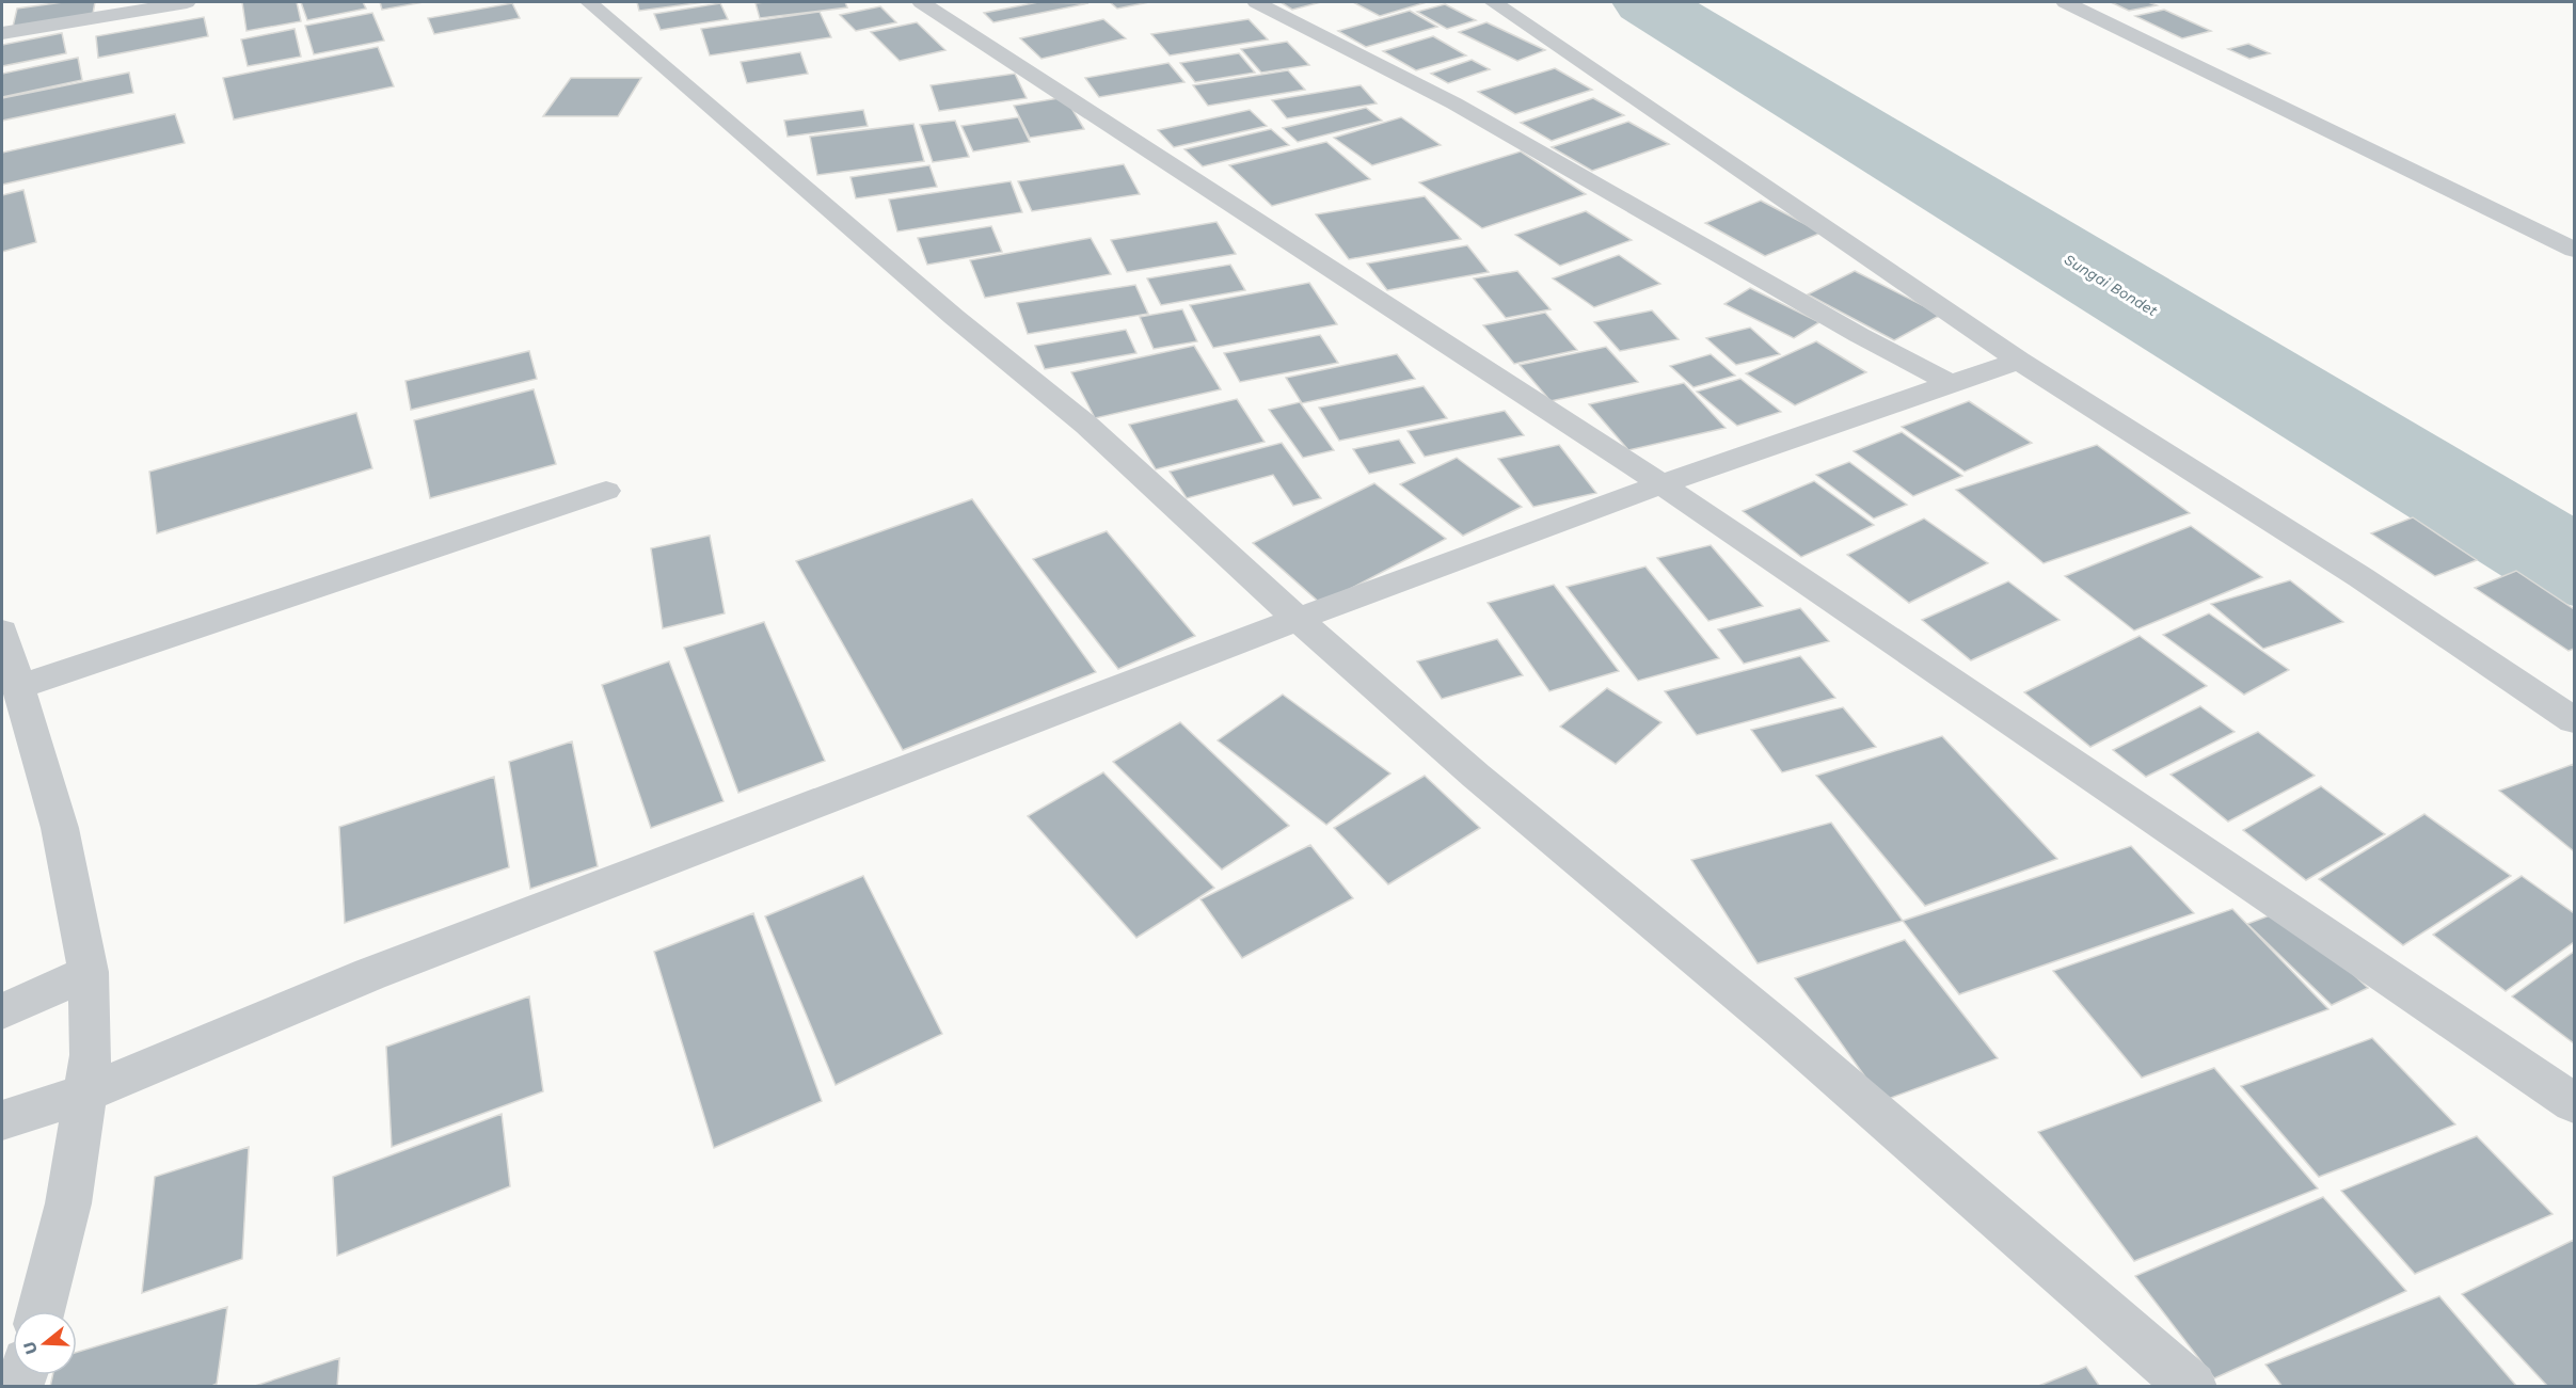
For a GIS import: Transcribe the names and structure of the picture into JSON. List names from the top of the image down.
{
  "water": ["Sungai Bondet"],
  "north": "left"
}
